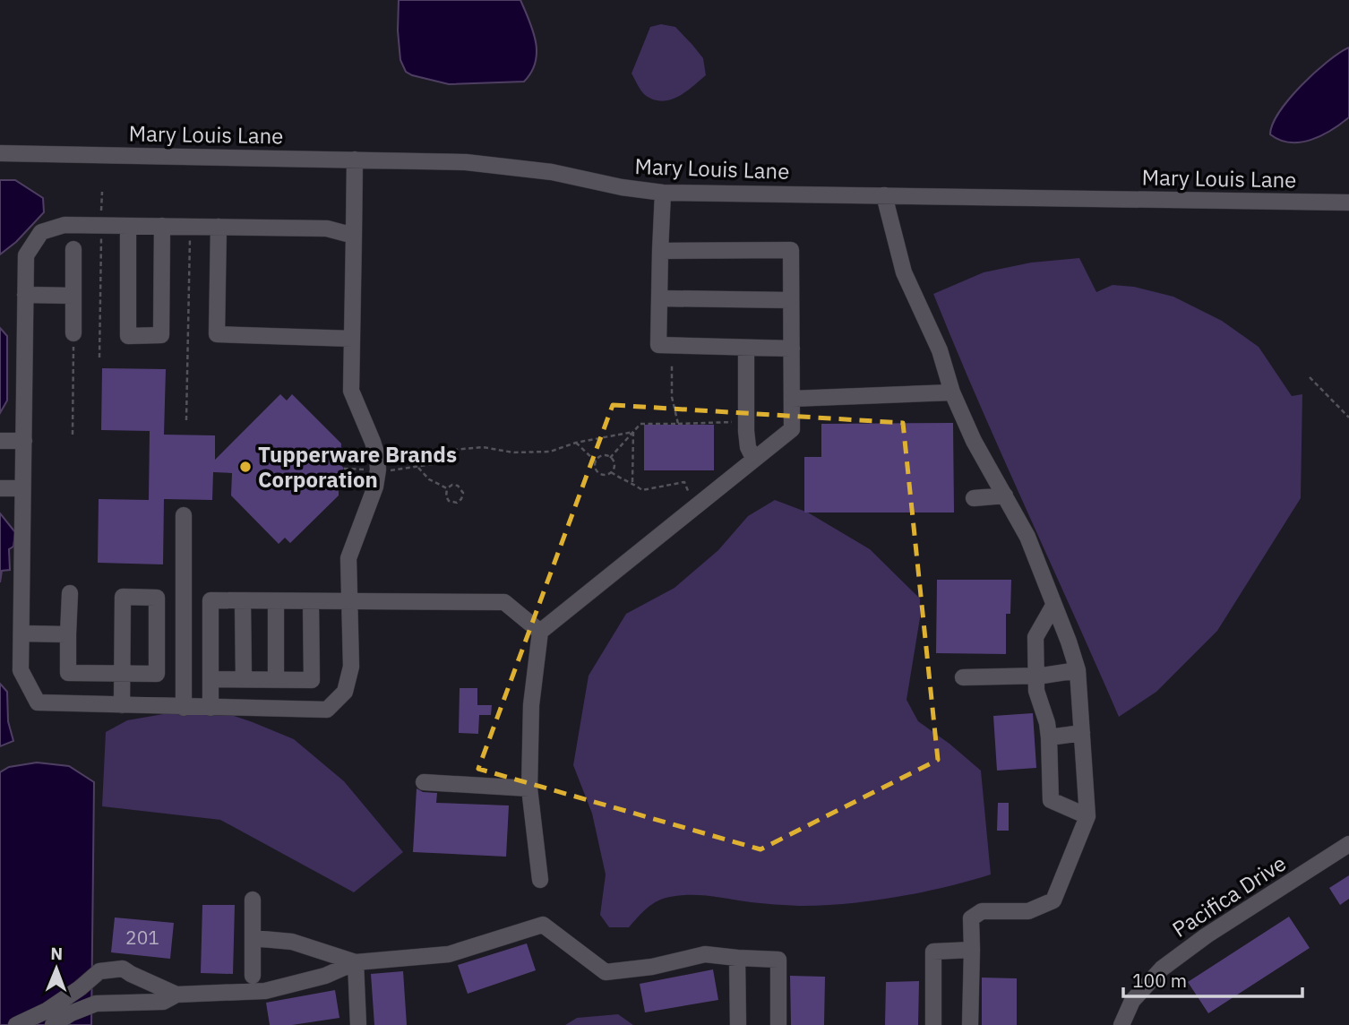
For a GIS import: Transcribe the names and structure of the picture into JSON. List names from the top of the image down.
{
  "streets": {
    "street": ["Mary Louis Lane", "Pacifica Drive"]
  },
  "places": ["Tupperware Brands Corporation"],
  "house_numbers": ["201"],
  "scale_bar": "100 m",
  "north": "top"
}
